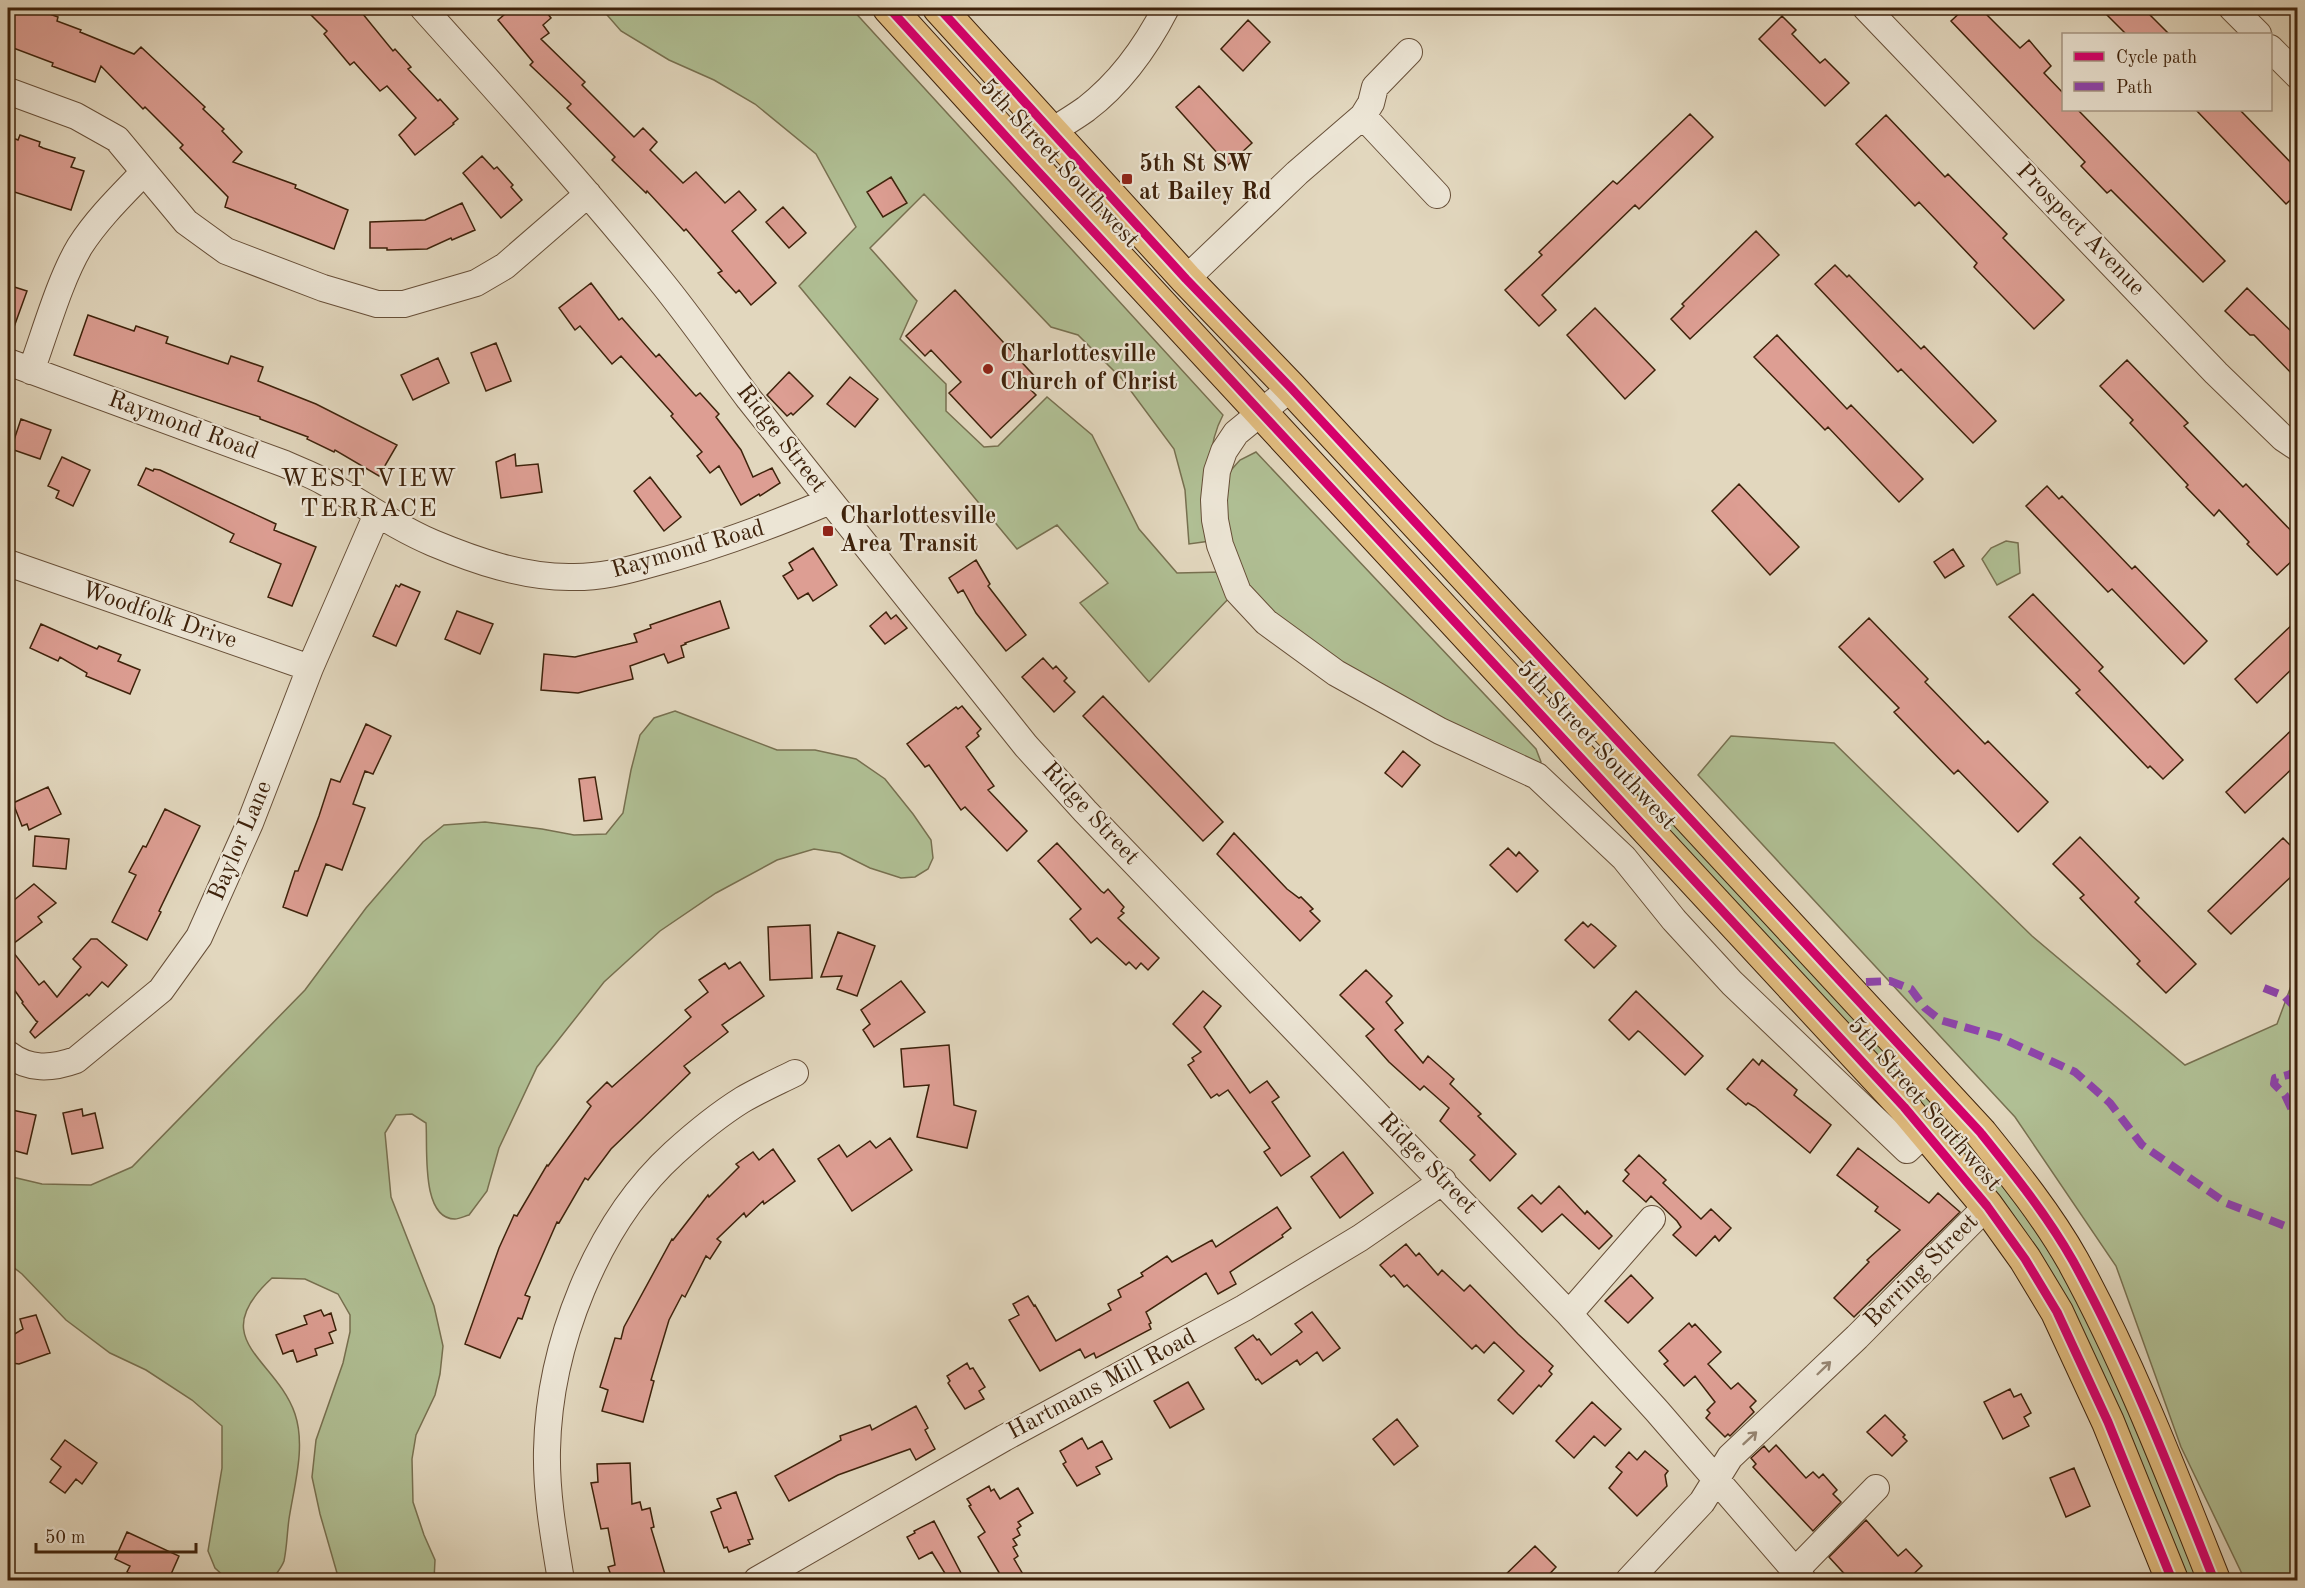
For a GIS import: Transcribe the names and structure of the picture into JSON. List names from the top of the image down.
{
  "streets": {
    "main road": ["5th Street Southwest"],
    "street": [
      "Prospect Avenue",
      "Raymond Road",
      "Ridge Street",
      "Woodfolk Drive",
      "Baylor Lane",
      "Berring Street",
      "Hartmans Mill Road"
    ]
  },
  "crossings": [
    ["5th Street Southwest", "Berring Street"],
    ["Raymond Road", "Ridge Street"],
    ["Raymond Road", "Baylor Lane"],
    ["Ridge Street", "Berring Street"],
    ["Ridge Street", "Hartmans Mill Road"],
    ["Woodfolk Drive", "Baylor Lane"]
  ],
  "districts": ["WEST VIEW TERRACE"],
  "places": {
    "transit": ["5th St SW at Bailey Rd", "Charlottesville Area Transit"],
    "other": ["Charlottesville Church of Christ"]
  },
  "legend": ["Cycle path", "Path"],
  "scale_bar": "50 m"
}
